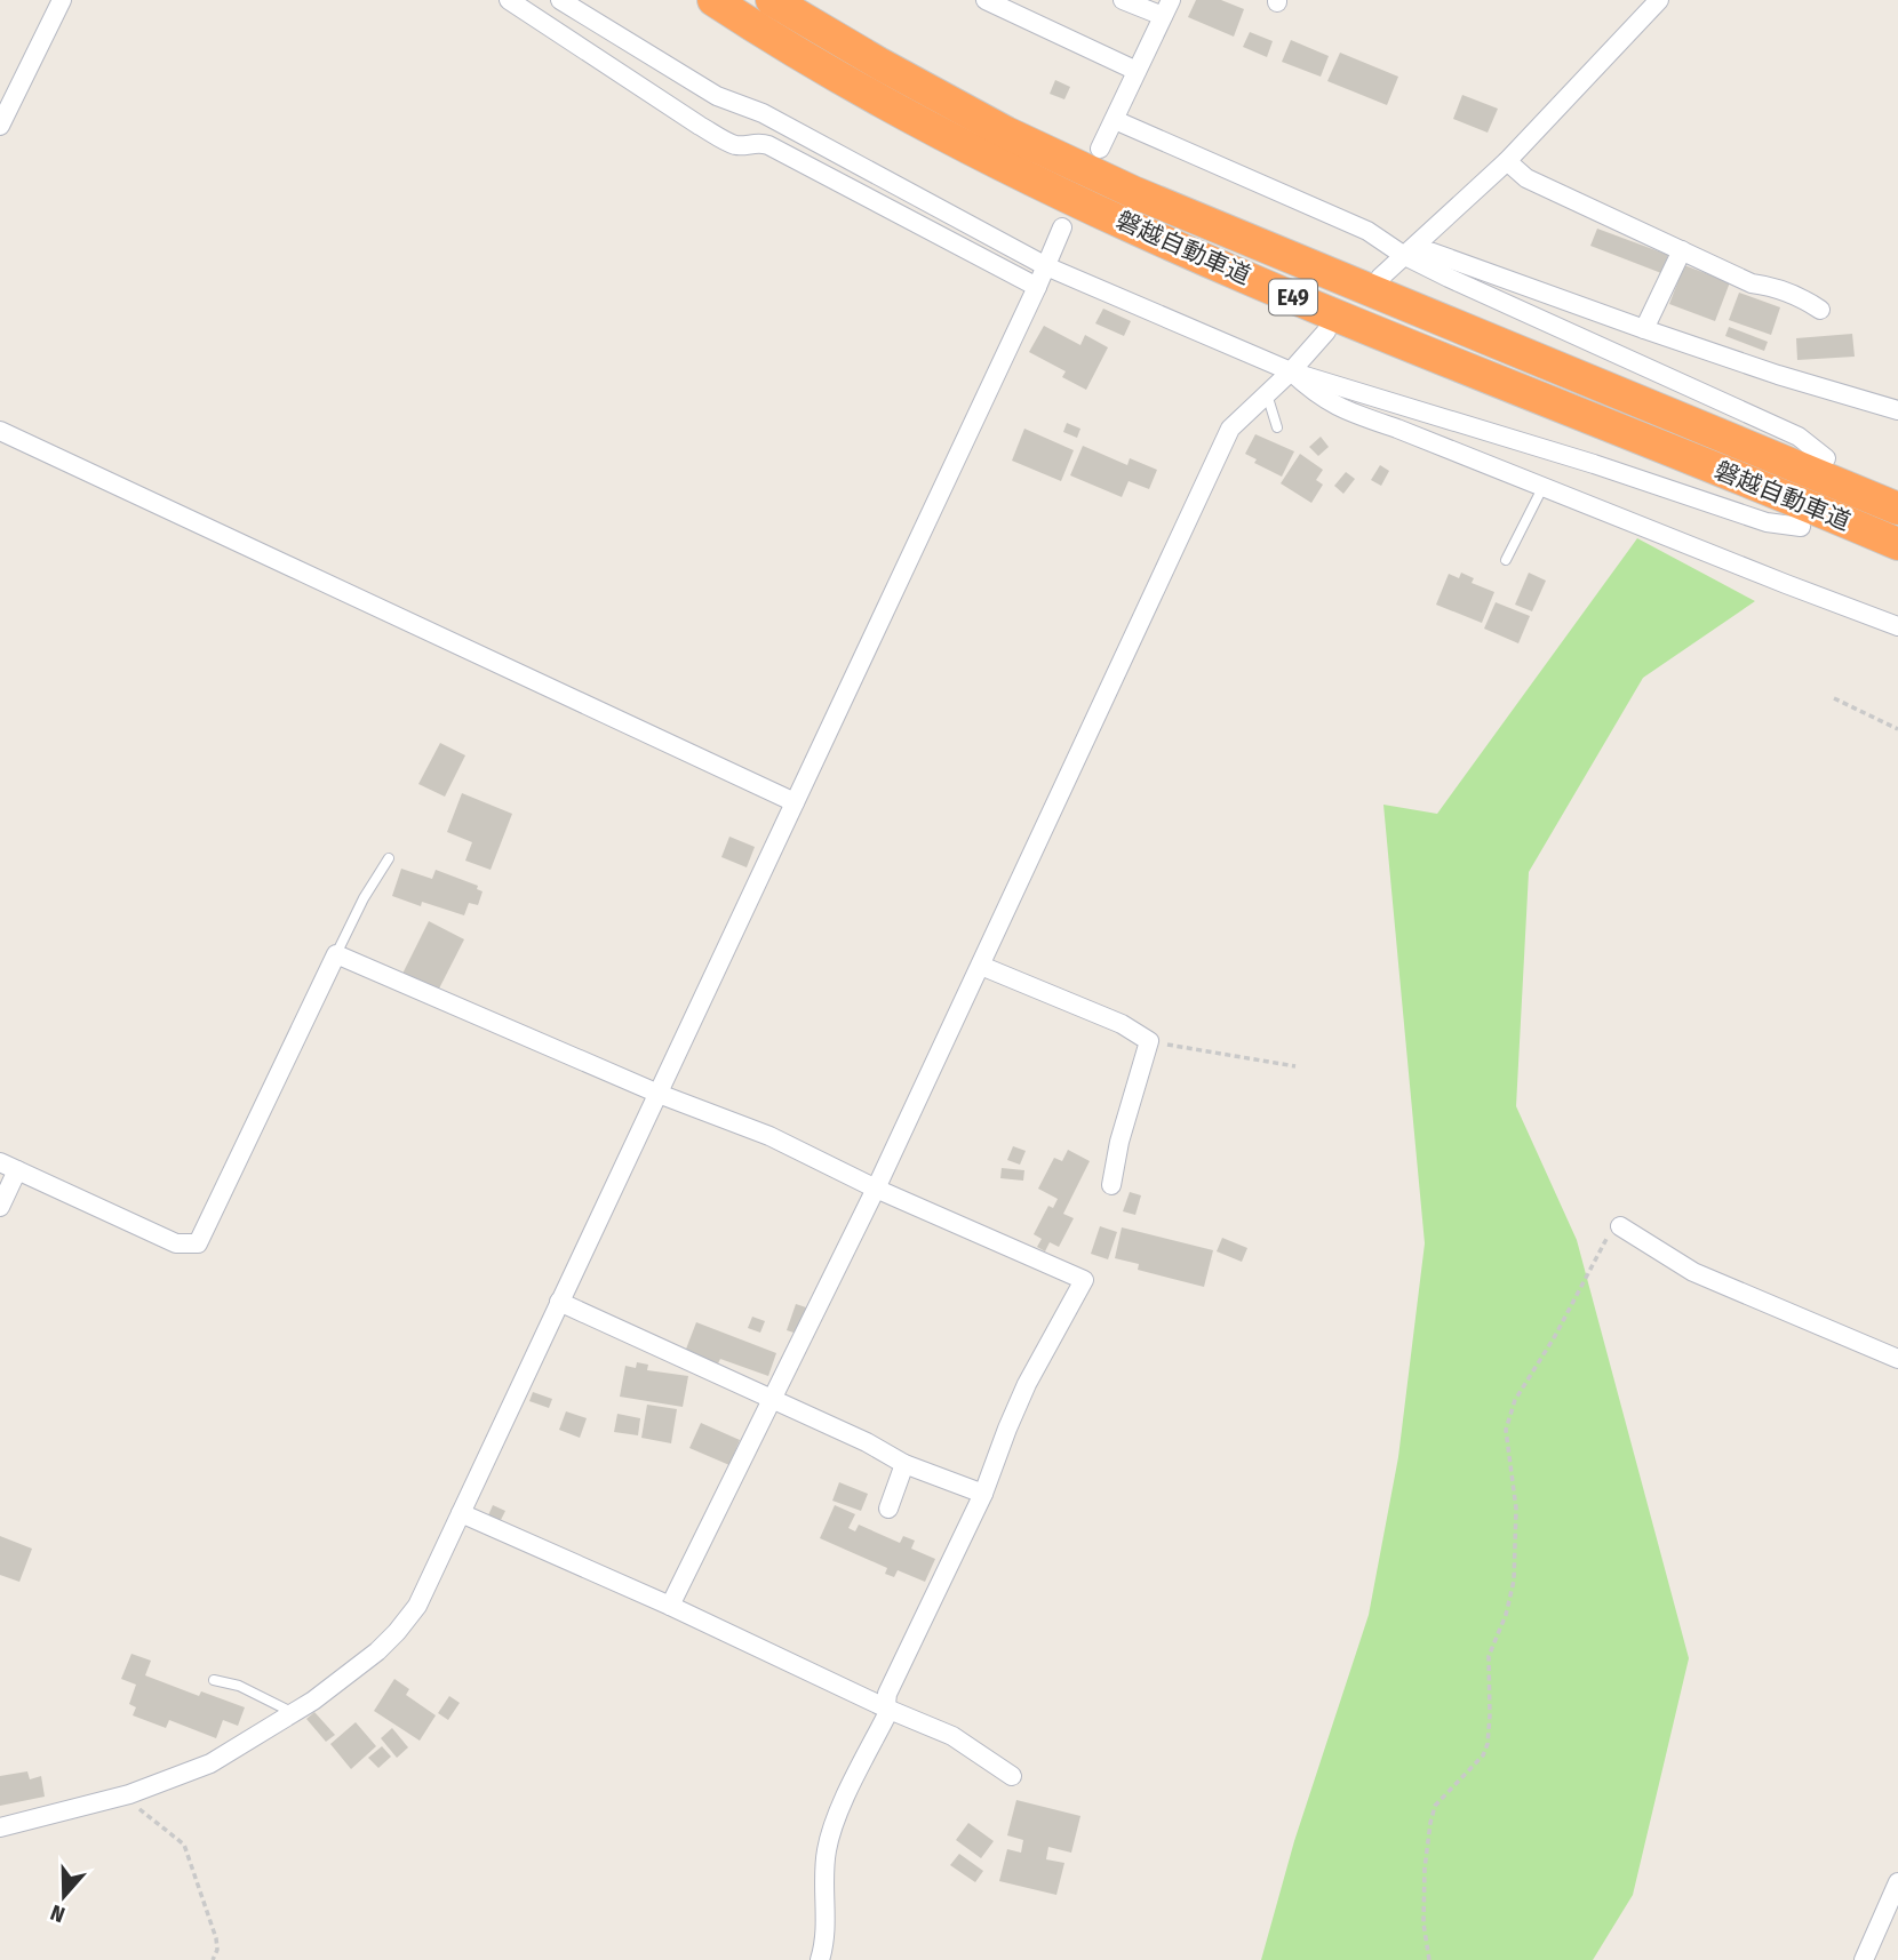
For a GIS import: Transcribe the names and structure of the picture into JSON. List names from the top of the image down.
{
  "streets": {
    "highway": ["磐越自動車道", "E49"]
  },
  "north": "bottom"
}
